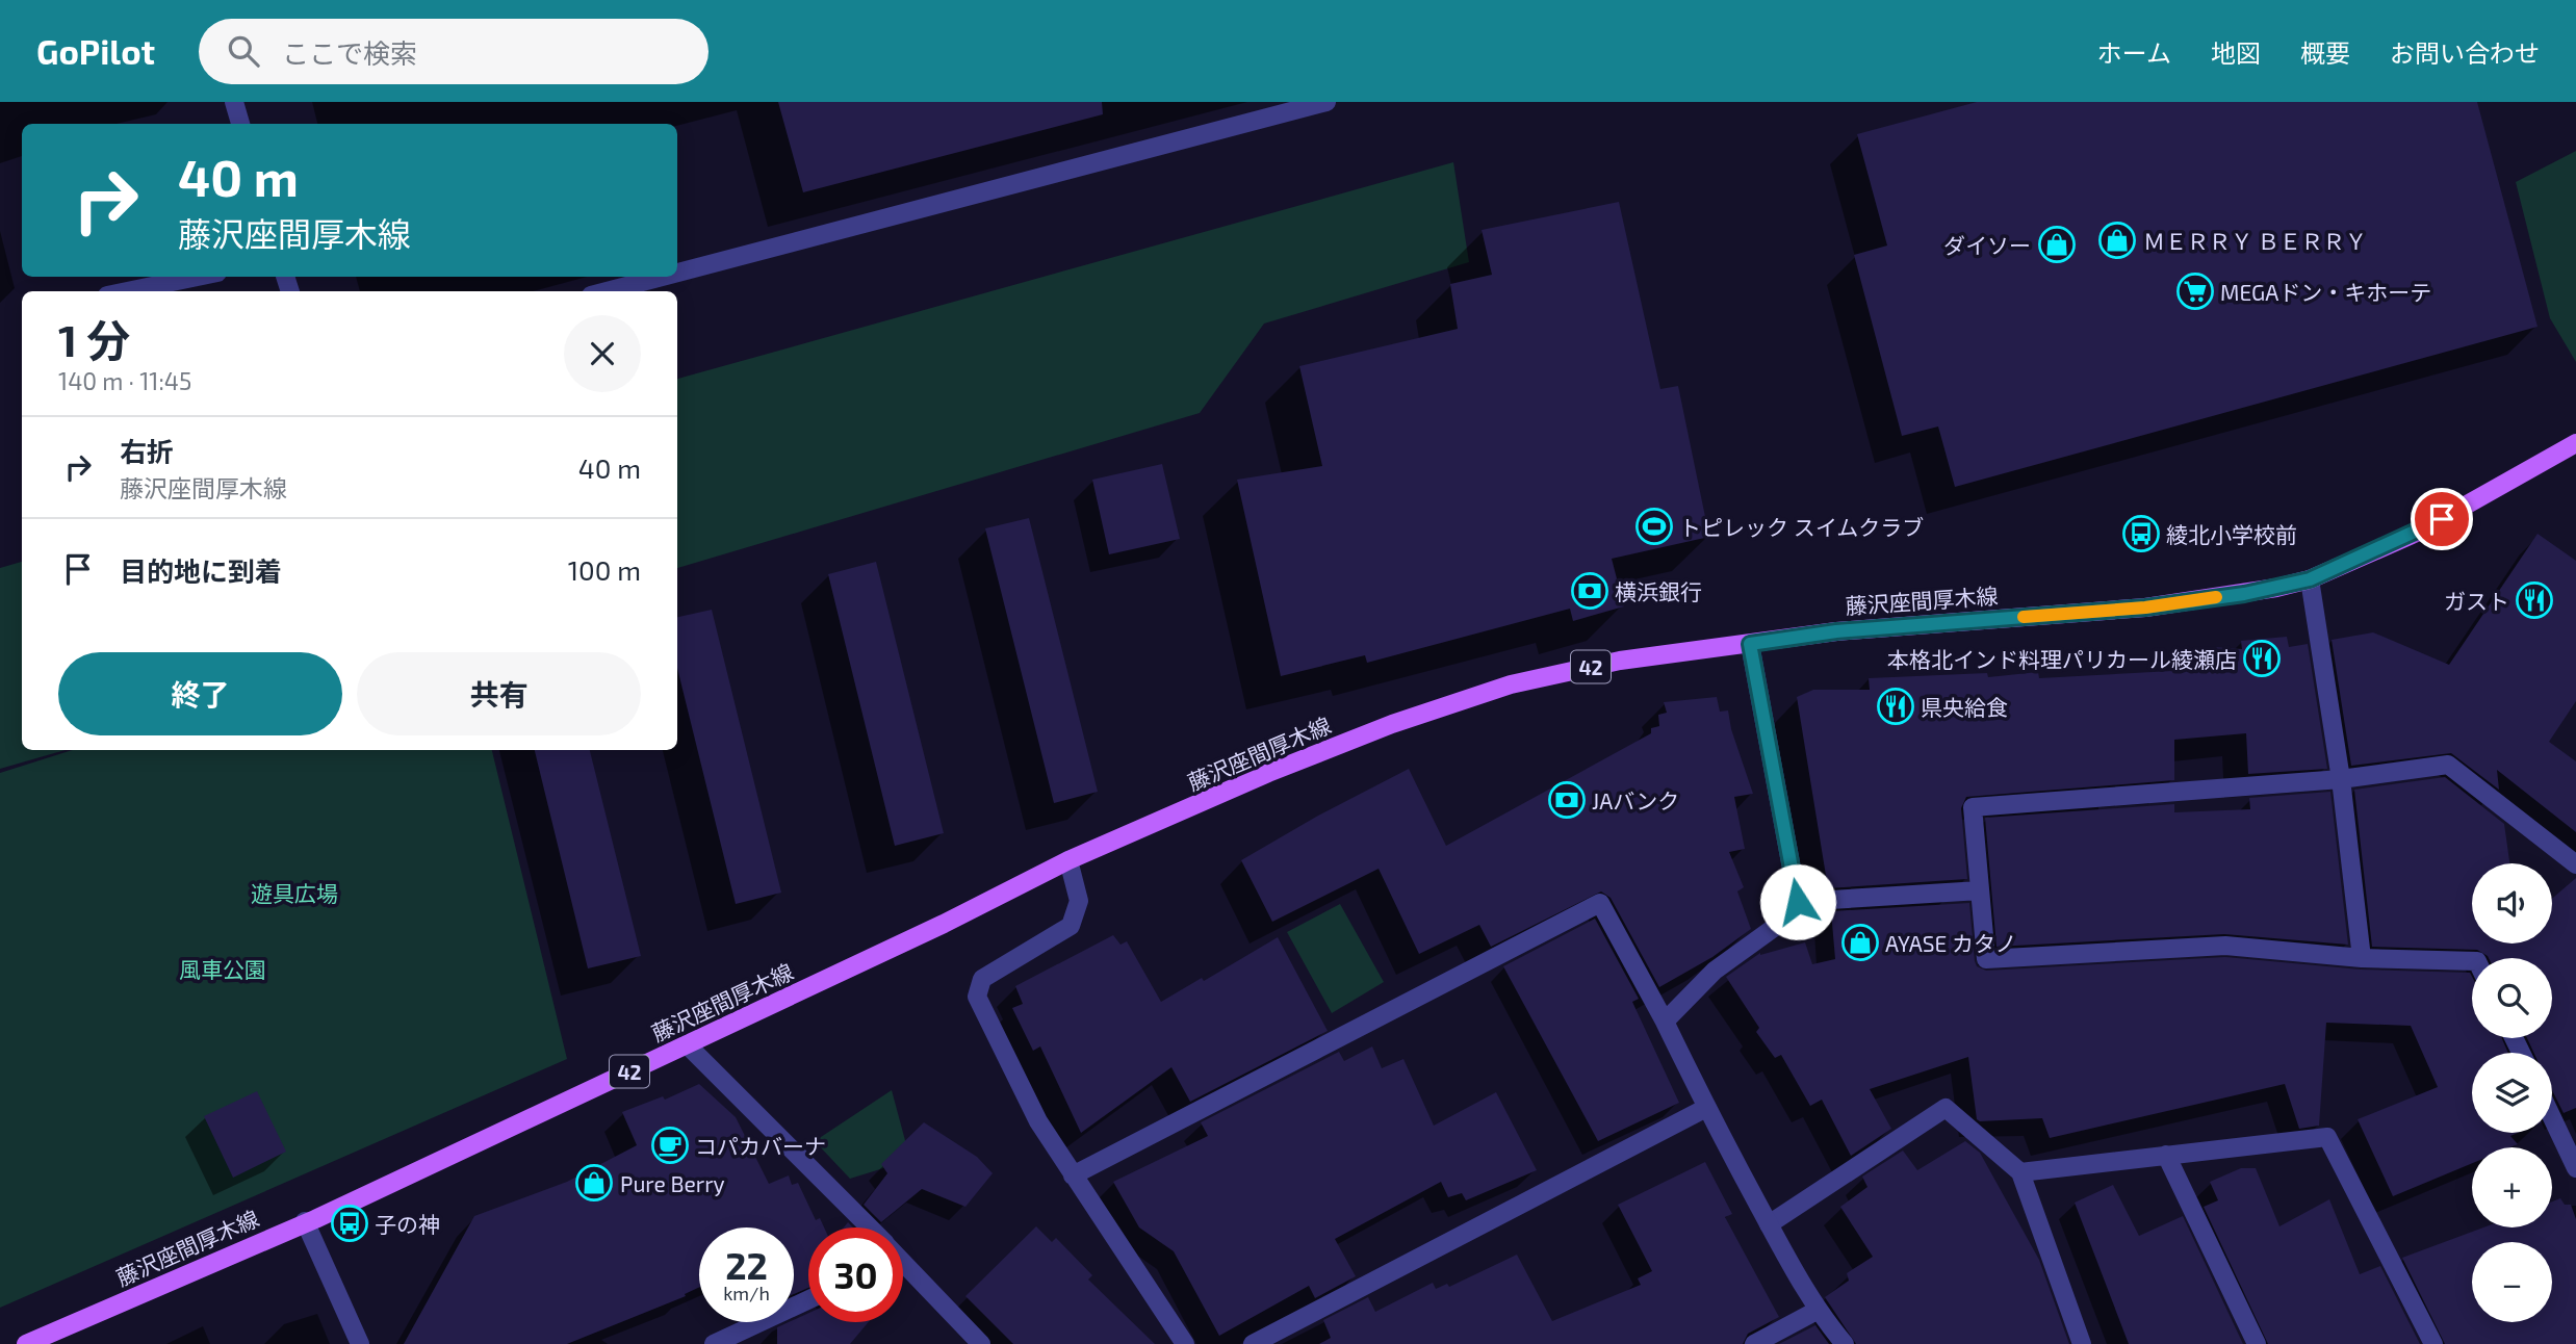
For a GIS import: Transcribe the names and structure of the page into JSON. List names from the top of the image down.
{
  "streets": {
    "main road": ["藤沢座間厚木線", "42"]
  },
  "parks": ["遊具広場", "風車公園"],
  "places": {
    "shop": [
      "ＭＥＲＲＹ ＢＥＲＲＹ",
      "ダイソー",
      "AYASE カタノ",
      "Pure Berry"
    ],
    "supermarket": ["MEGAドン・キホーテ"],
    "sports": ["トピレック スイムクラブ"],
    "bus stop": ["綾北小学校前", "子の神"],
    "bank": ["横浜銀行", "JAバンク"],
    "restaurant": ["ガスト", "本格北インド料理パリカール綾瀬店", "県央給食"],
    "cafe": ["コパカバーナ"]
  },
  "page": {
    "header": "GoPilot",
    "search": "ここで検索",
    "nav": [
      "ホーム",
      "地図",
      "概要",
      "お問い合わせ"
    ],
    "turn": ["40 m", "藤沢座間厚木線"],
    "heading": ["1 分", "140 m · 11:45"],
    "list": [
      {
        "name": "右折",
        "note": "藤沢座間厚木線",
        "value": "40 m"
      },
      {
        "name": "目的地に到着",
        "value": "100 m"
      }
    ],
    "buttons": ["終了", "共有"],
    "map_buttons": ["+", "−"],
    "speed": "22 km/h",
    "limit": "30"
  }
}
